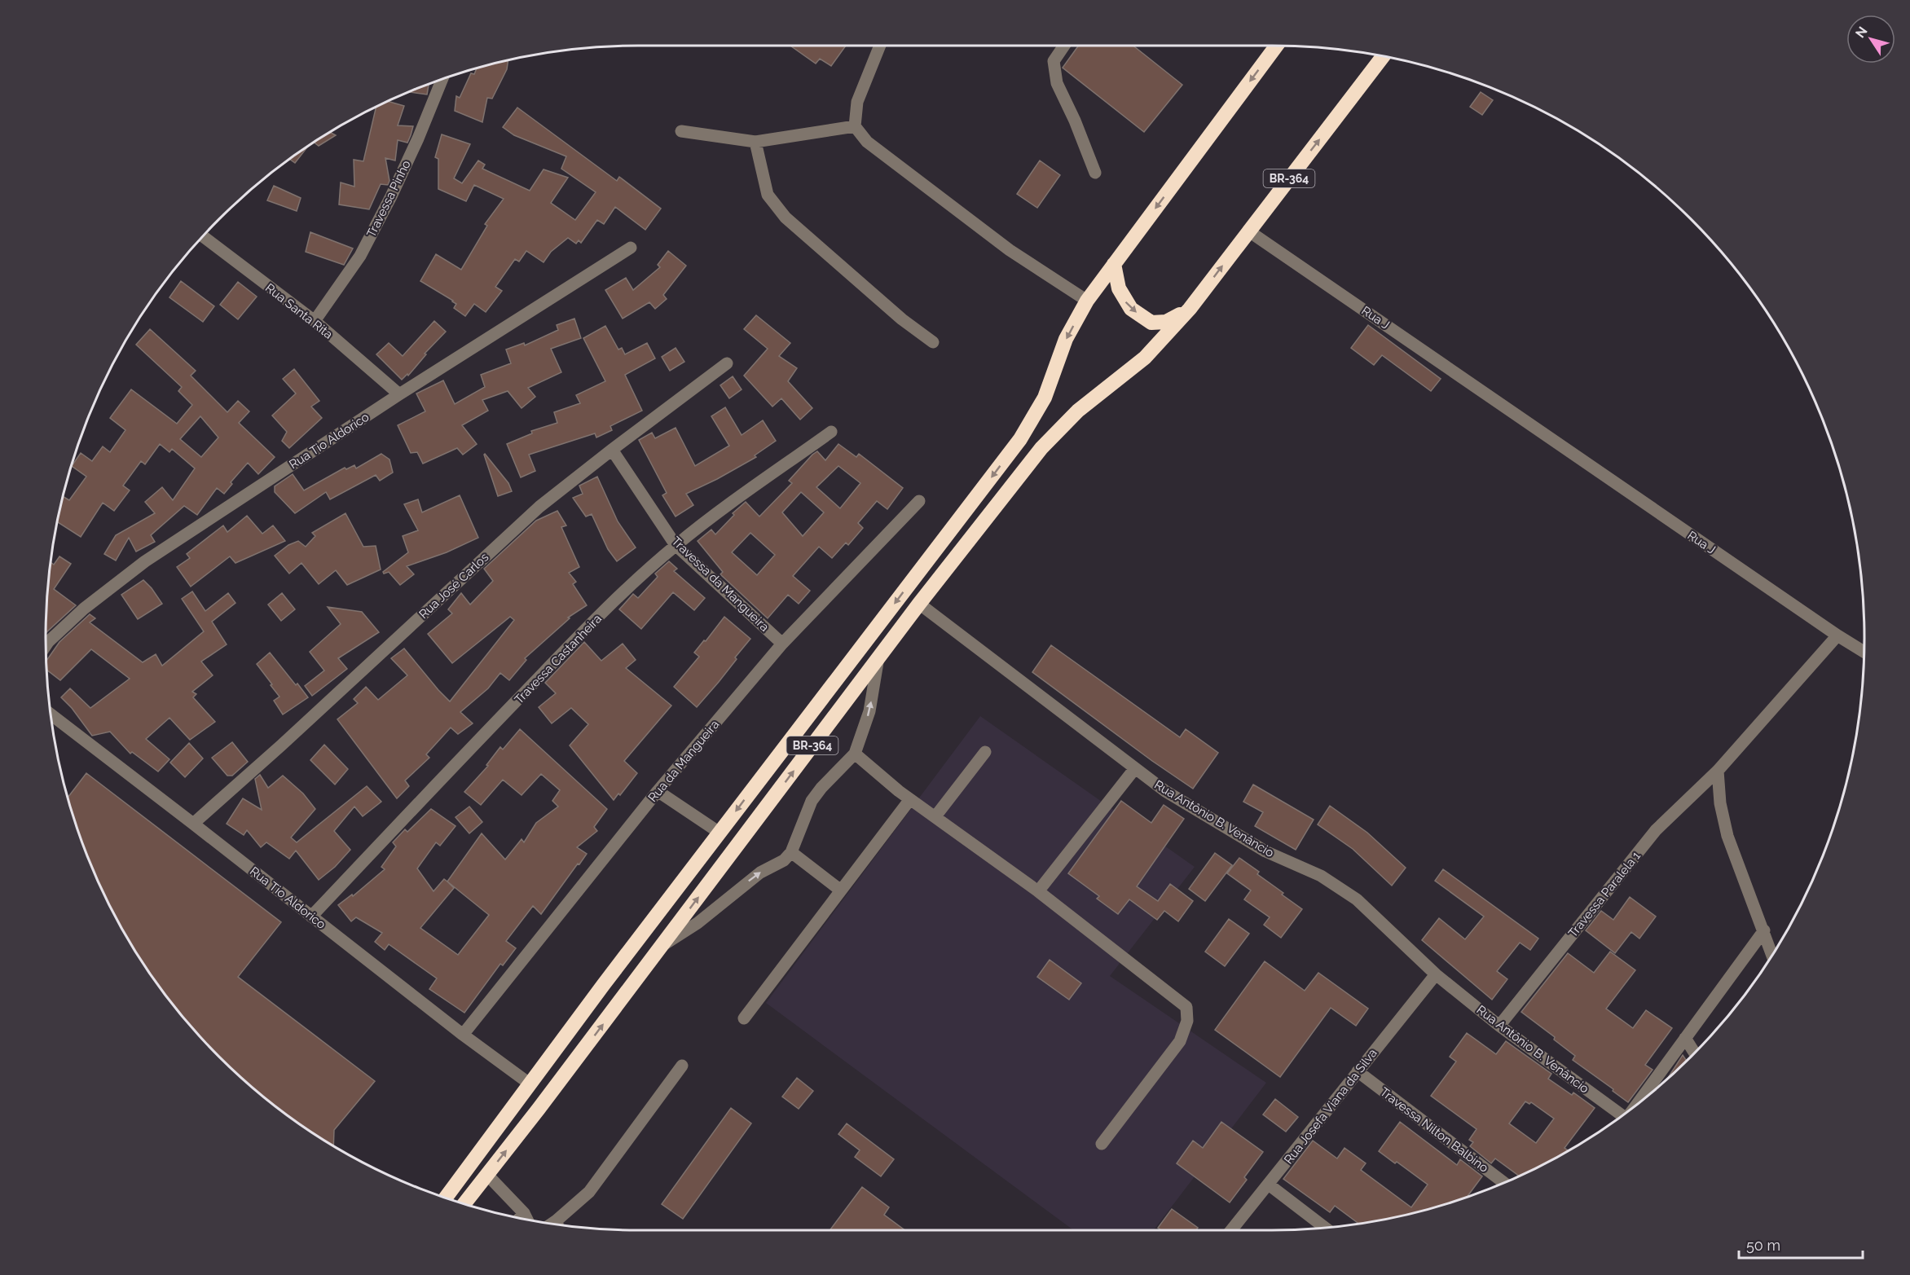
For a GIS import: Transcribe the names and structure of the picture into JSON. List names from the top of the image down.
{
  "streets": {
    "highway": ["BR-364"],
    "street": [
      "Travessa Pinho",
      "Rua Santa Rita",
      "Rua J",
      "Rua Tio Aldorico",
      "Travessa da Mangueira",
      "Rua José Carlos",
      "Travessa Castanheira",
      "Rua da Mangueira",
      "Rua Antônio B. Venâncio",
      "Travessa Paralela 1",
      "Rua Josefa Viana da Silva",
      "Travessa Nilton Balbino"
    ]
  },
  "crossings": [
    ["BR-364", "Rua J"],
    ["BR-364", "Rua Tio Aldorico"],
    ["BR-364", "Rua Antônio B. Venâncio"],
    ["Travessa Pinho", "Rua Santa Rita"],
    ["Rua Santa Rita", "Rua Tio Aldorico"],
    ["Rua Tio Aldorico", "Rua José Carlos"],
    ["Rua Tio Aldorico", "Travessa Castanheira"],
    ["Rua Tio Aldorico", "Rua da Mangueira"],
    ["Travessa da Mangueira", "Rua José Carlos"],
    ["Travessa da Mangueira", "Travessa Castanheira"],
    ["Travessa da Mangueira", "Rua da Mangueira"],
    ["Rua Antônio B. Venâncio", "Travessa Paralela 1"],
    ["Rua Antônio B. Venâncio", "Rua Josefa Viana da Silva"],
    ["Rua Josefa Viana da Silva", "Travessa Nilton Balbino"]
  ],
  "scale_bar": "50 m",
  "north": "top left"
}
